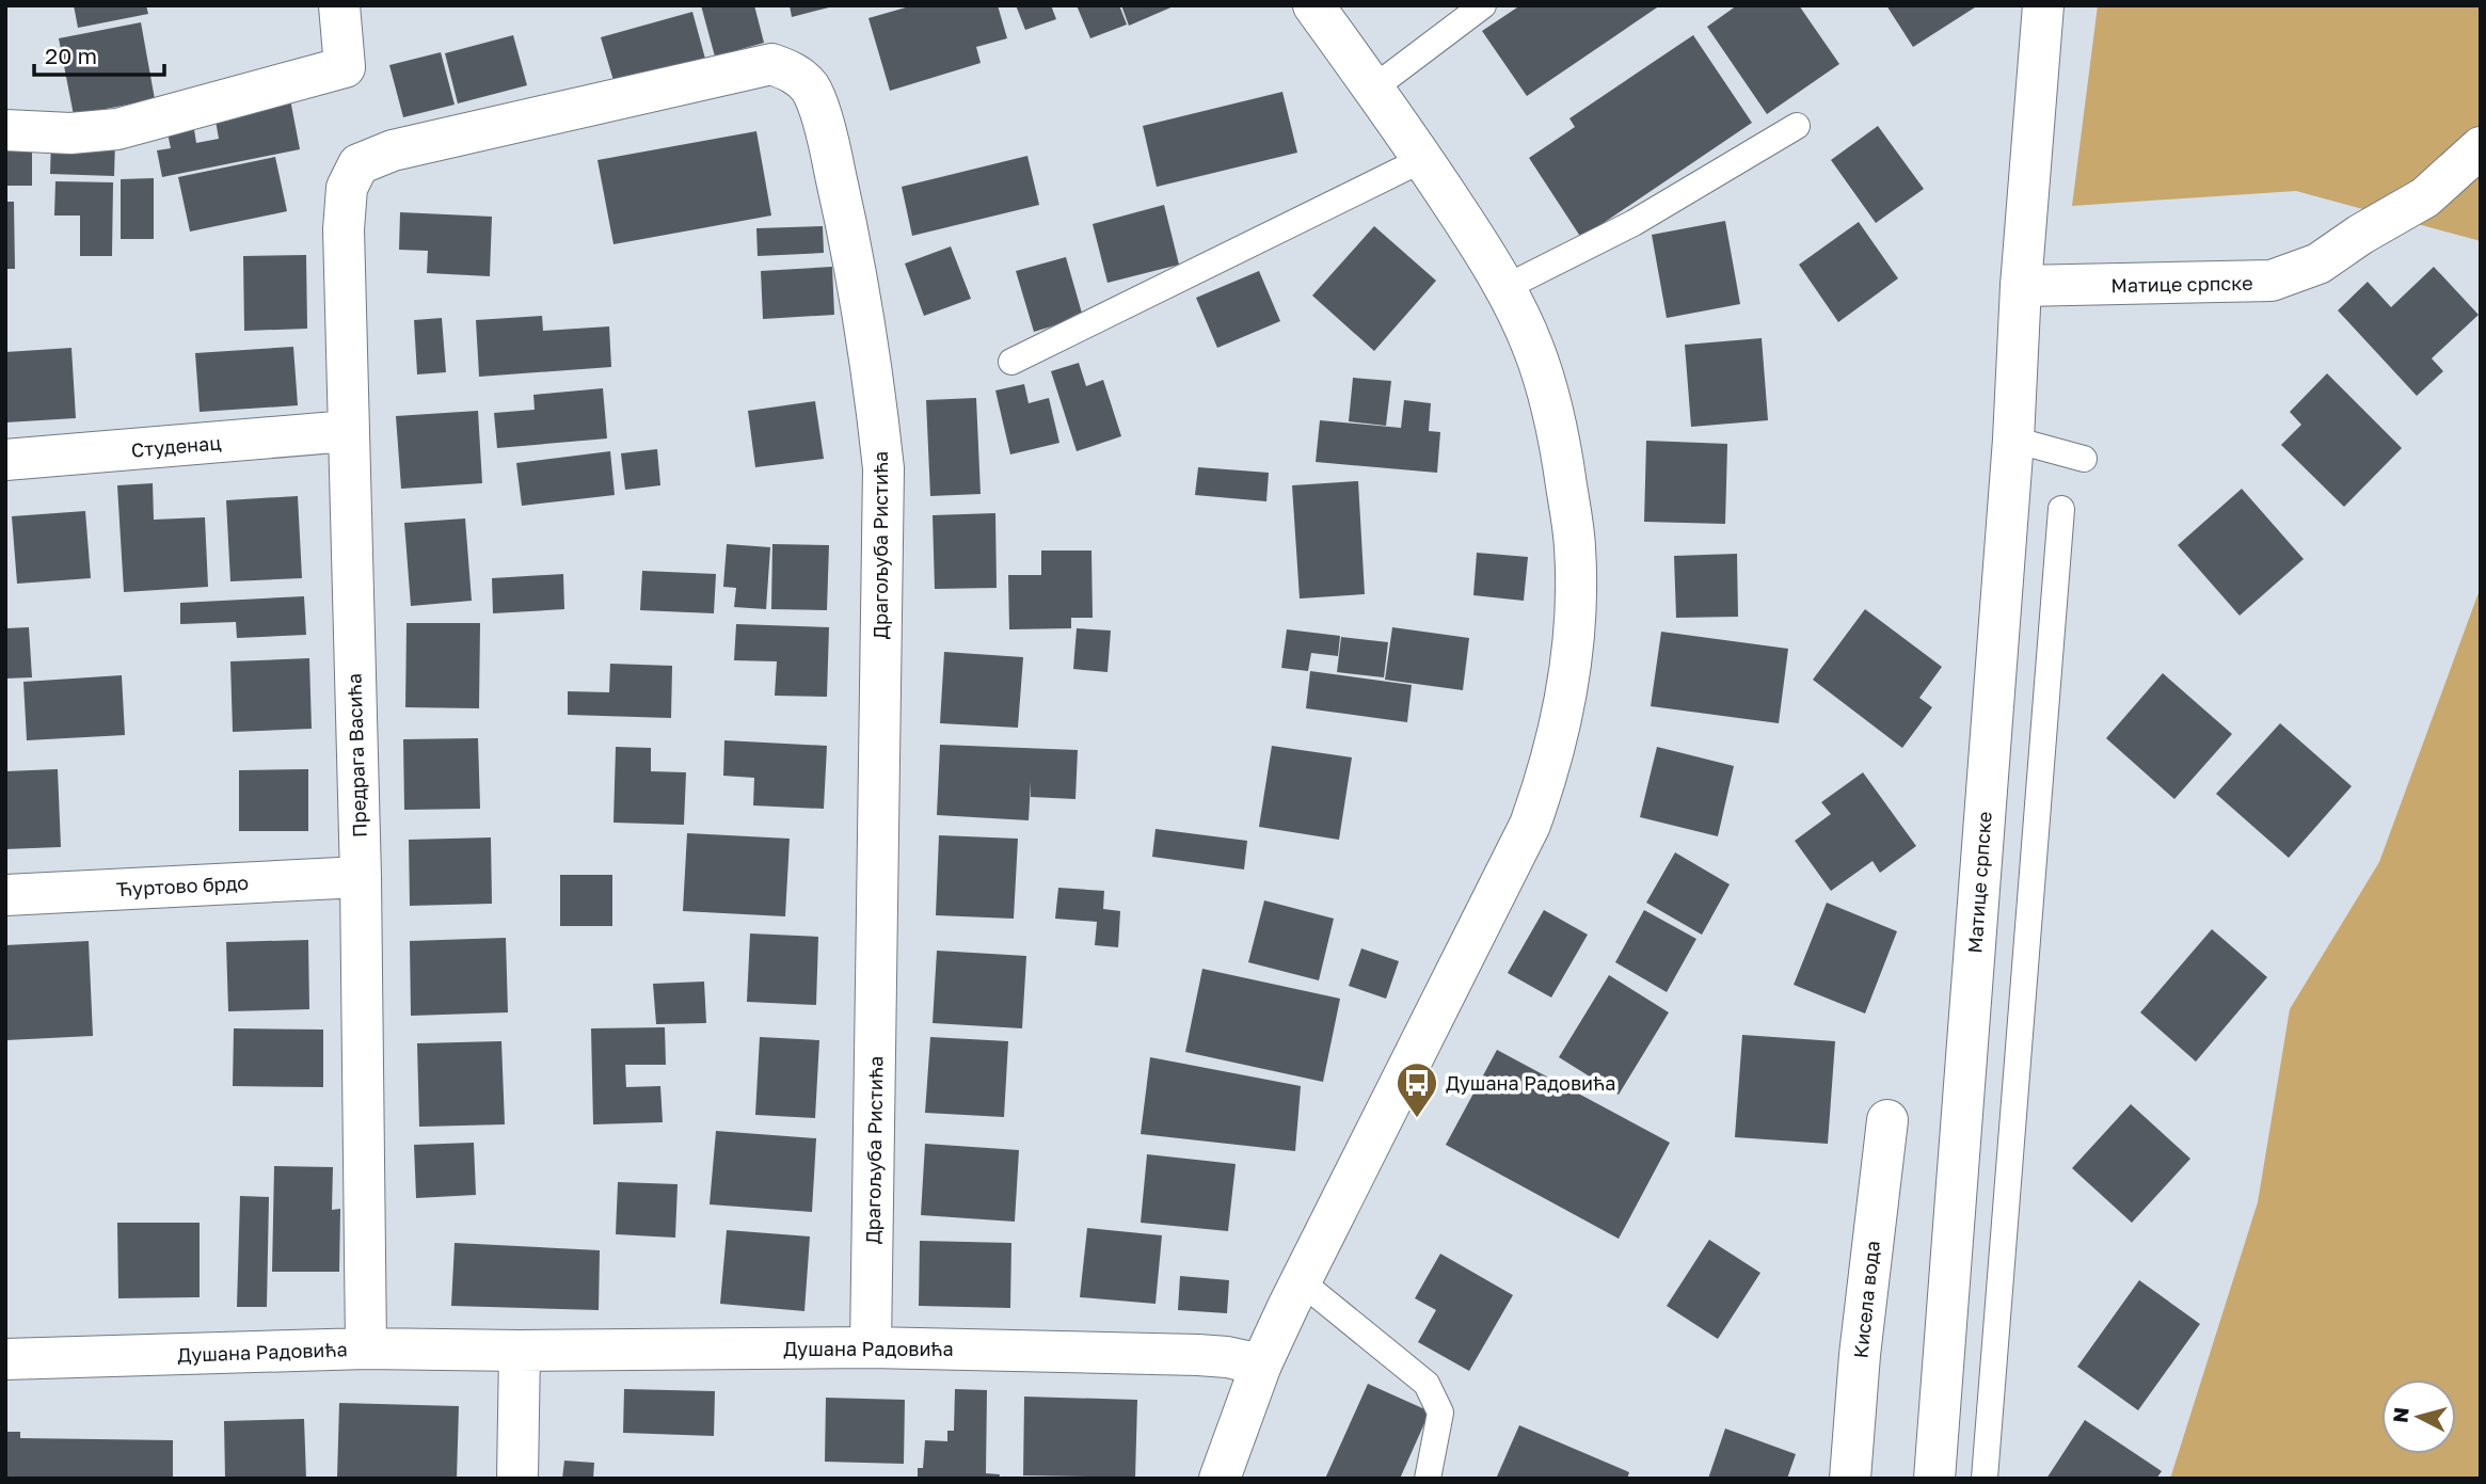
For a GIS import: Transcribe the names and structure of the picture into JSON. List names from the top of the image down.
{
  "streets": {
    "street": [
      "Матице српске",
      "Студенац",
      "Драгољуба Ристића",
      "Предрага Васића",
      "Ћуртово брдо",
      "Кисела вода",
      "Душана Радовића"
    ]
  },
  "crossings": [
    ["Студенац", "Предрага Васића"],
    ["Драгољуба Ристића", "Предрага Васића"],
    ["Драгољуба Ристића", "Душана Радовића"],
    ["Предрага Васића", "Ћуртово брдо"],
    ["Предрага Васића", "Душана Радовића"]
  ],
  "places": {
    "bus stop": ["Душана Радовића"]
  },
  "scale_bar": "20 m",
  "north": "left"
}
